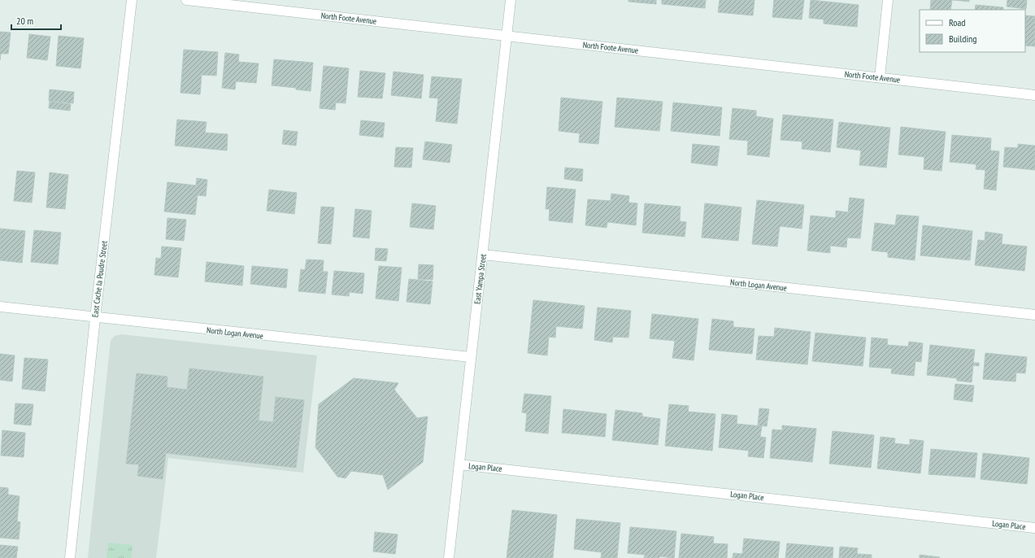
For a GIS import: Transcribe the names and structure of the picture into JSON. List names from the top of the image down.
{
  "streets": {
    "street": [
      "North Foote Avenue",
      "East Cache la Poudre Street",
      "East Yampa Street",
      "North Logan Avenue",
      "Logan Place"
    ]
  },
  "crossings": [
    ["North Foote Avenue", "East Yampa Street"],
    ["East Cache la Poudre Street", "North Logan Avenue"],
    ["East Yampa Street", "North Logan Avenue"],
    ["East Yampa Street", "Logan Place"]
  ],
  "legend": ["Road", "Building"],
  "scale_bar": "20 m"
}
